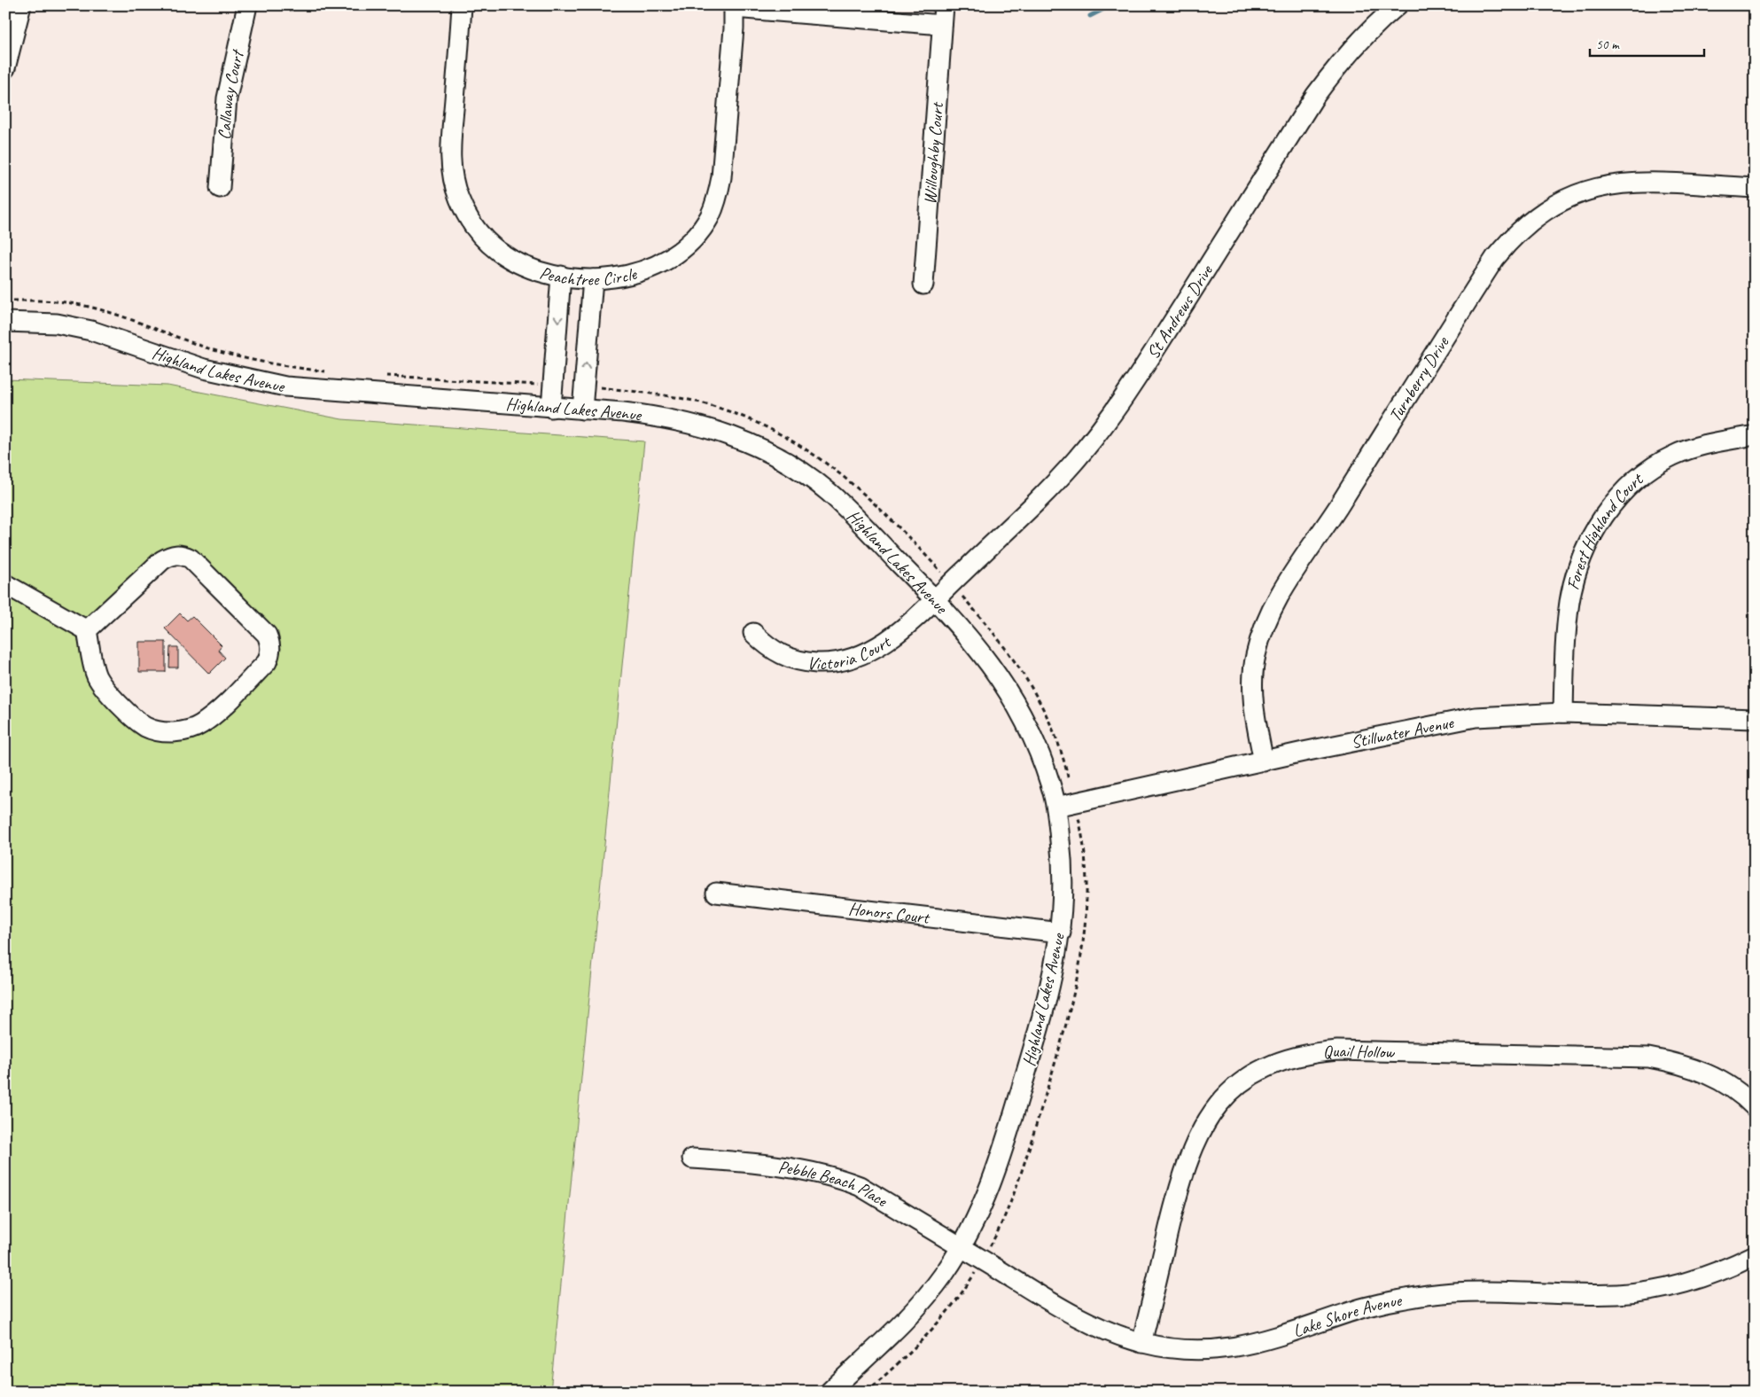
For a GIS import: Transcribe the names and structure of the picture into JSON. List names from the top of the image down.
{
  "streets": {
    "street": [
      "Callaway Court",
      "Willoughby Court",
      "Peachtree Circle",
      "St Andrews Drive",
      "Highland Lakes Avenue",
      "Turnberry Drive",
      "Forest Highland Court",
      "Victoria Court",
      "Stillwater Avenue",
      "Honors Court",
      "Quail Hollow",
      "Pebble Beach Place",
      "Lake Shore Avenue"
    ]
  },
  "crossings": [
    ["St Andrews Drive", "Highland Lakes Avenue"],
    ["St Andrews Drive", "Victoria Court"],
    ["Highland Lakes Avenue", "Victoria Court"],
    ["Highland Lakes Avenue", "Stillwater Avenue"],
    ["Highland Lakes Avenue", "Honors Court"],
    ["Highland Lakes Avenue", "Pebble Beach Place"],
    ["Highland Lakes Avenue", "Lake Shore Avenue"],
    ["Turnberry Drive", "Stillwater Avenue"],
    ["Forest Highland Court", "Stillwater Avenue"],
    ["Quail Hollow", "Lake Shore Avenue"],
    ["Pebble Beach Place", "Lake Shore Avenue"]
  ],
  "scale_bar": "50 m"
}
